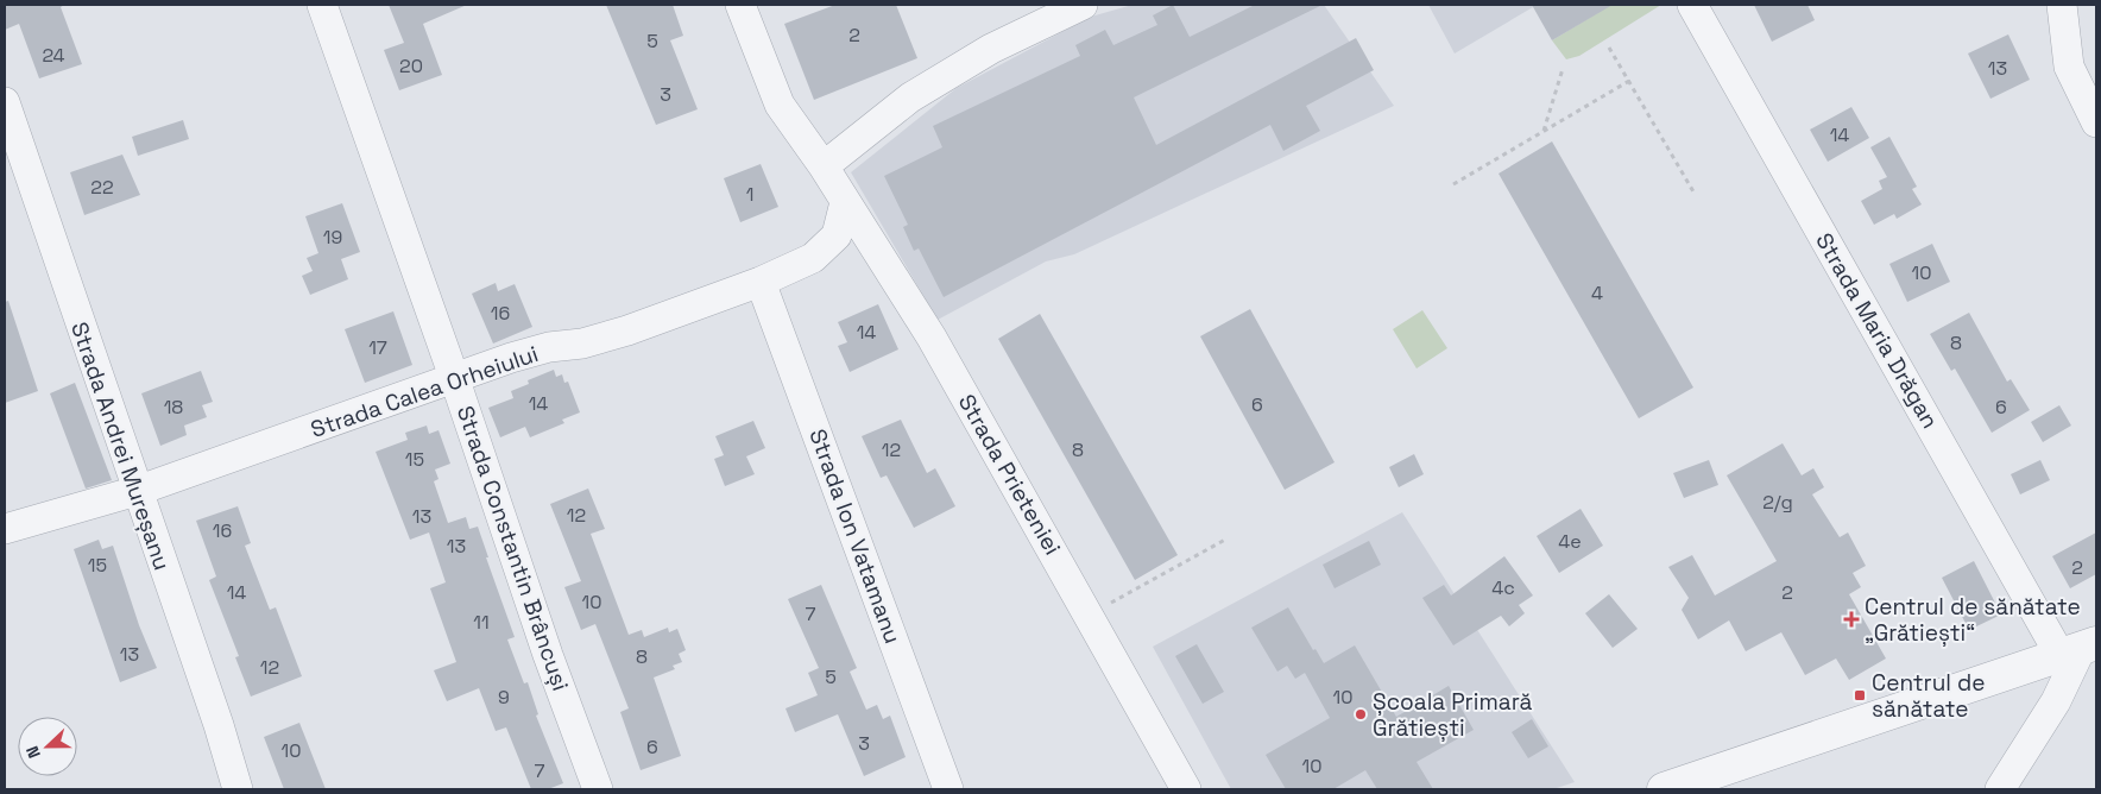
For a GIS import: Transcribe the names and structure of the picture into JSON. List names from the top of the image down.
{
  "streets": {
    "street": [
      "Strada Maria Drăgan",
      "Strada Calea Orheiului",
      "Strada Andrei Mureșanu",
      "Strada Prieteniei",
      "Strada Ion Vatamanu",
      "Strada Constantin Brâncuși"
    ]
  },
  "crossings": [
    ["Strada Calea Orheiului", "Strada Andrei Mureșanu"],
    ["Strada Calea Orheiului", "Strada Prieteniei"],
    ["Strada Calea Orheiului", "Strada Ion Vatamanu"],
    ["Strada Calea Orheiului", "Strada Constantin Brâncuși"]
  ],
  "places": {
    "health": ["Centrul de sănătate „Grătiești“"],
    "transit": ["Centrul de sănătate"],
    "other": ["Școala Primară Grătiești"]
  },
  "house_numbers": [
    "2",
    "5",
    "24",
    "20",
    "13",
    "3",
    "14",
    "22",
    "1",
    "19",
    "10",
    "4",
    "16",
    "14",
    "8",
    "17",
    "14",
    "6",
    "18",
    "6",
    "12",
    "8",
    "15",
    "2/g",
    "12",
    "13",
    "16",
    "4e",
    "13",
    "15",
    "2",
    "4c",
    "14",
    "2",
    "10",
    "7",
    "11",
    "13",
    "8",
    "12",
    "5",
    "9",
    "10",
    "3",
    "6",
    "10",
    "10",
    "7"
  ],
  "north": "left"
}
